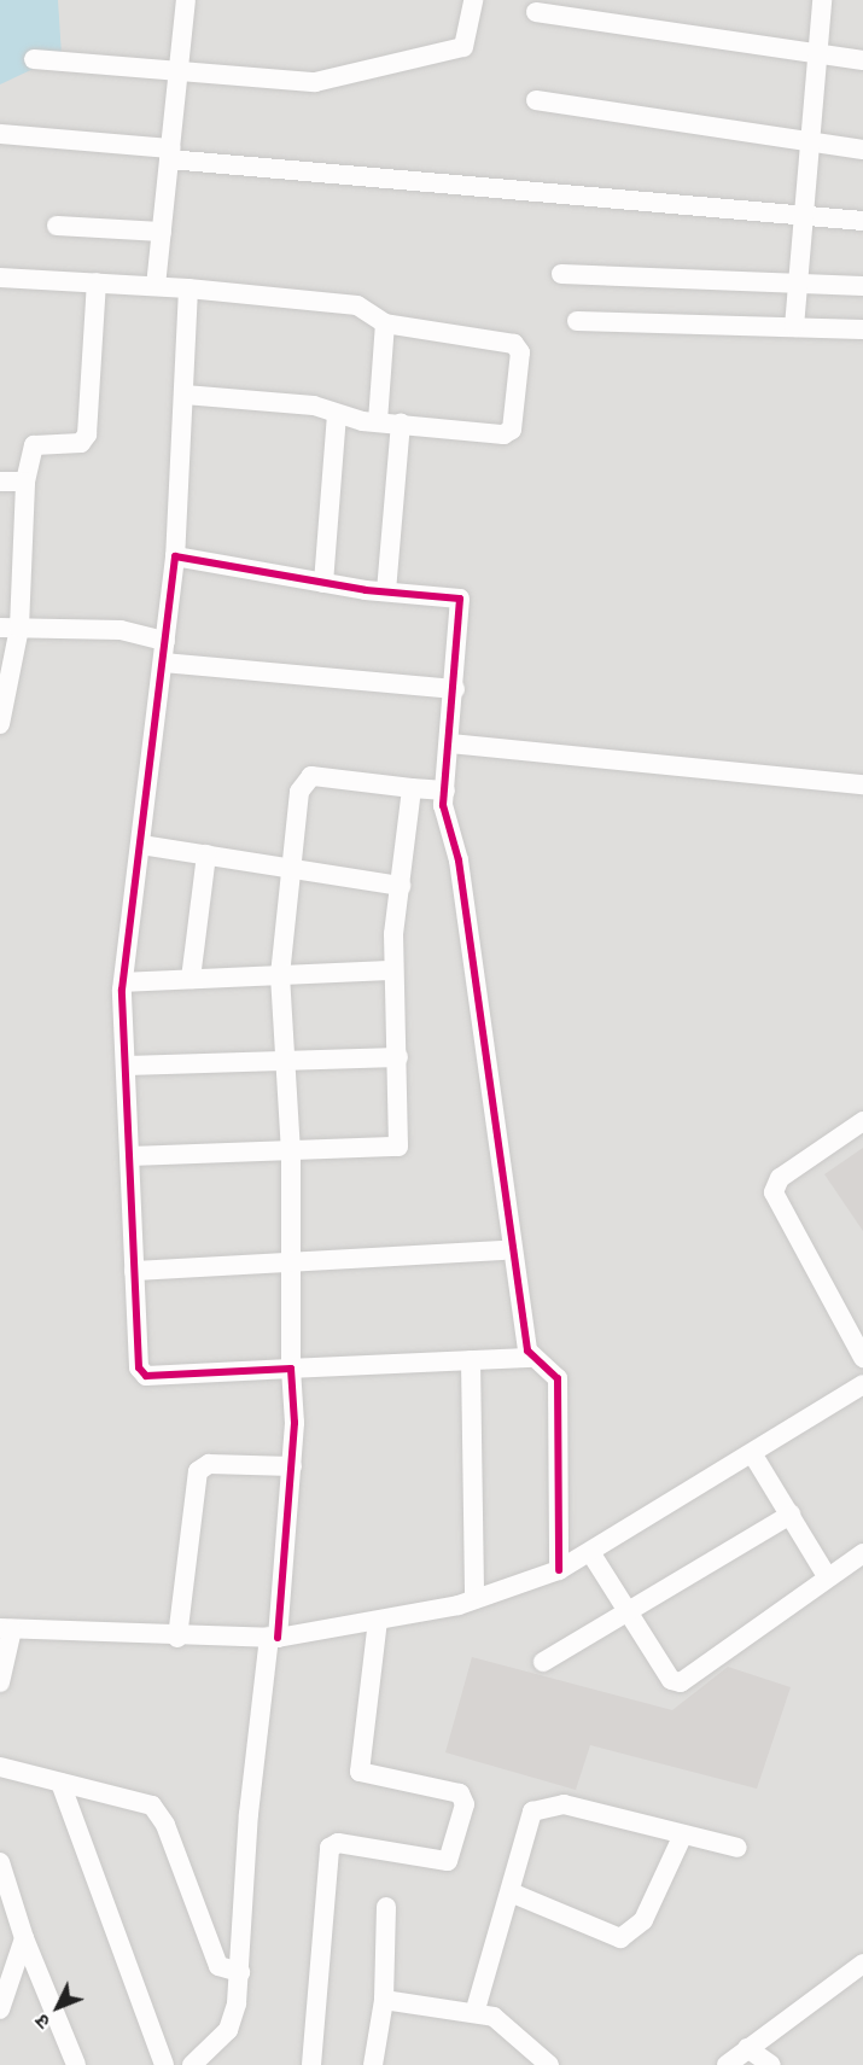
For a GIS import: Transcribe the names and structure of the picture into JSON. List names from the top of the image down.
{
  "north": "bottom left"
}
